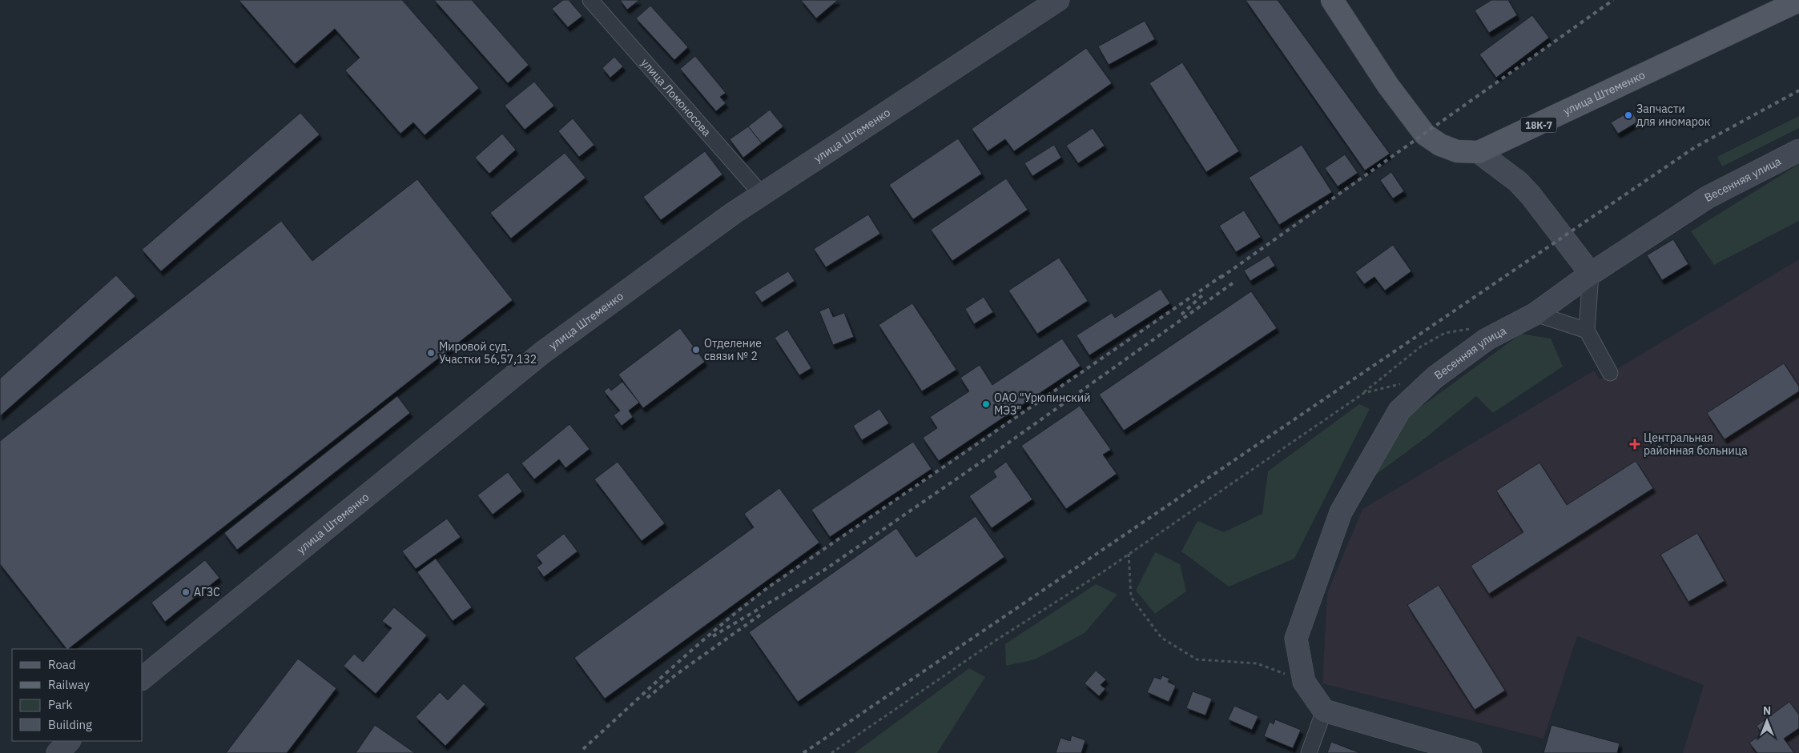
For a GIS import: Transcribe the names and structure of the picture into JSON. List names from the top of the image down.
{
  "streets": {
    "main road": ["улица Штеменко", "18К-7", "Весенняя улица"],
    "street": ["улица Ломоносова"]
  },
  "crossings": [
    ["улица Штеменко", "улица Ломоносова"]
  ],
  "places": {
    "other": [
      "Запчасти для иномарок",
      "Отделение связи № 2",
      "Мировой суд. Участки 56,57,132",
      "ОАО \"Урюпинский МЭЗ\"",
      "АГЗС"
    ],
    "health": ["Центральная районная больница"]
  },
  "legend": [
    "Road",
    "Railway",
    "Park",
    "Building"
  ],
  "north": "top"
}
